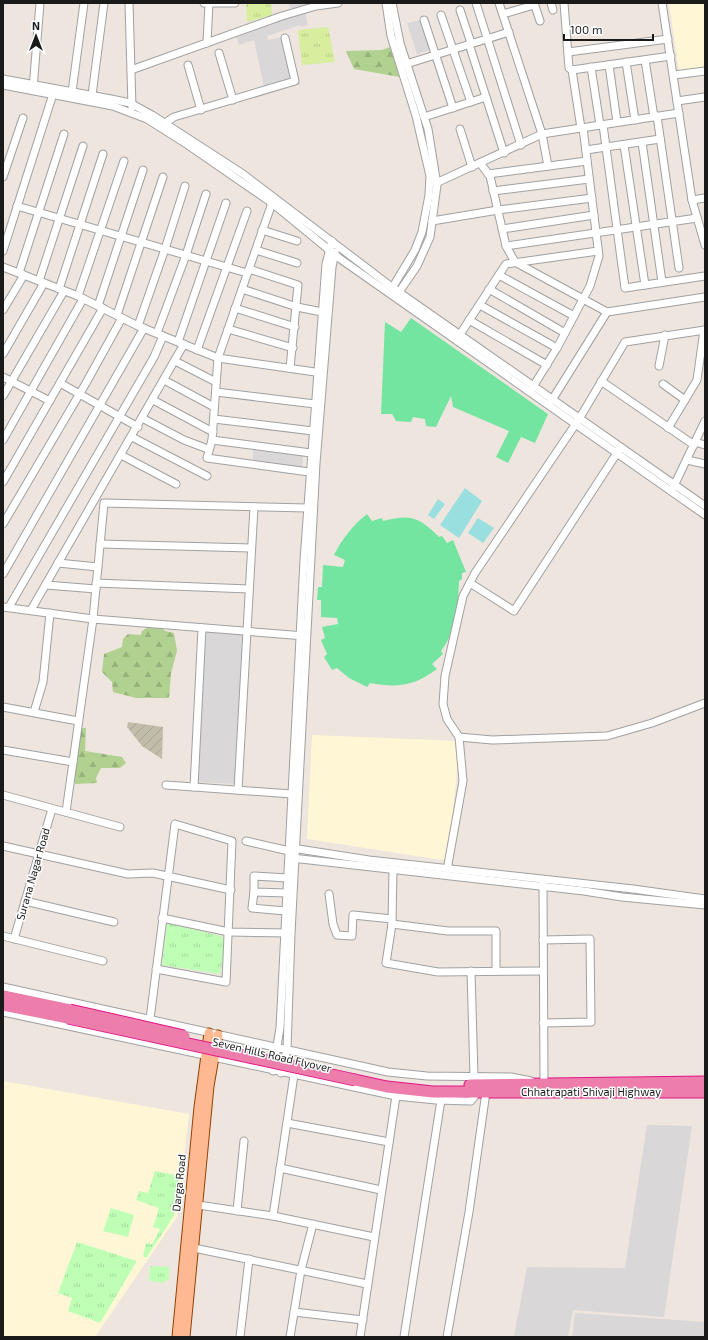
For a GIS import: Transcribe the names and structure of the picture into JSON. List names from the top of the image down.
{
  "streets": {
    "highway": ["Seven Hills Road Flyover", "Chhatrapati Shivaji Highway"],
    "main road": ["Darga Road"],
    "street": ["Surana Nagar Road"]
  },
  "crossings": [
    ["Seven Hills Road Flyover", "Chhatrapati Shivaji Highway"]
  ],
  "scale_bar": "100 m",
  "north": "top"
}
